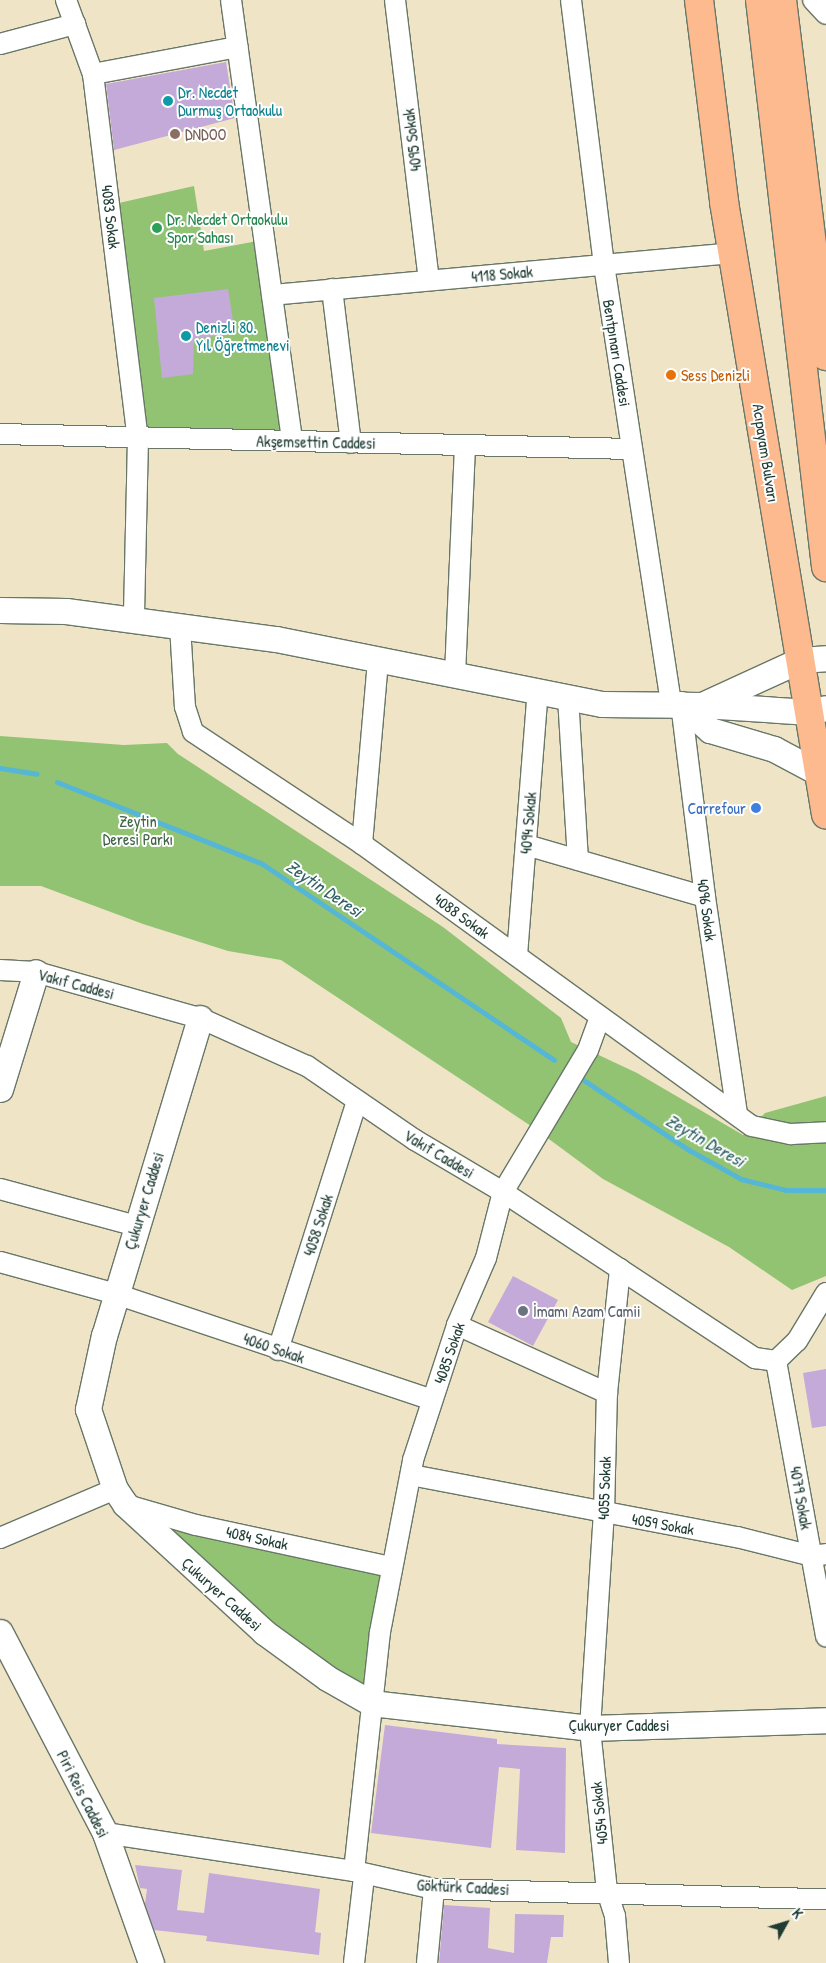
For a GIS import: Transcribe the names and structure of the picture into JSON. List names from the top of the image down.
{
  "streets": {
    "main road": ["Acıpayam Bulvarı"],
    "street": [
      "4095 Sokak",
      "4083 Sokak",
      "4118 Sokak",
      "Bentpınarı Caddesi",
      "Akşemsettin Caddesi",
      "4094 Sokak",
      "4096 Sokak",
      "4088 Sokak",
      "Vakıf Caddesi",
      "Çukuryer Caddesi",
      "4058 Sokak",
      "4060 Sokak",
      "4085 Sokak",
      "4055 Sokak",
      "4079 Sokak",
      "4059 Sokak",
      "4084 Sokak",
      "Piri Reis Caddesi",
      "4054 Sokak",
      "Göktürk Caddesi"
    ]
  },
  "crossings": [
    ["4095 Sokak", "4118 Sokak"],
    ["4083 Sokak", "Akşemsettin Caddesi"],
    ["4118 Sokak", "Bentpınarı Caddesi"],
    ["4118 Sokak", "Acıpayam Bulvarı"],
    ["Bentpınarı Caddesi", "Akşemsettin Caddesi"],
    ["Bentpınarı Caddesi", "4096 Sokak"],
    ["4094 Sokak", "4088 Sokak"],
    ["4096 Sokak", "4088 Sokak"],
    ["4088 Sokak", "4085 Sokak"],
    ["Vakıf Caddesi", "Çukuryer Caddesi"],
    ["Vakıf Caddesi", "4058 Sokak"],
    ["Vakıf Caddesi", "4085 Sokak"],
    ["Vakıf Caddesi", "4055 Sokak"],
    ["Vakıf Caddesi", "4079 Sokak"],
    ["Çukuryer Caddesi", "4060 Sokak"],
    ["Çukuryer Caddesi", "4085 Sokak"],
    ["Çukuryer Caddesi", "4055 Sokak"],
    ["Çukuryer Caddesi", "4084 Sokak"],
    ["Çukuryer Caddesi", "4054 Sokak"],
    ["4058 Sokak", "4060 Sokak"],
    ["4060 Sokak", "4085 Sokak"],
    ["4085 Sokak", "4059 Sokak"],
    ["4085 Sokak", "4084 Sokak"],
    ["4085 Sokak", "Göktürk Caddesi"],
    ["4055 Sokak", "4059 Sokak"],
    ["4055 Sokak", "4054 Sokak"],
    ["4079 Sokak", "4059 Sokak"],
    ["Piri Reis Caddesi", "Göktürk Caddesi"],
    ["4054 Sokak", "Göktürk Caddesi"]
  ],
  "water": ["Zeytin Deresi"],
  "parks": ["Zeytin Deresi Parkı"],
  "places": [
    "Dr. Necdet Durmuş Ortaokulu",
    "DNDOO",
    "Dr. Necdet Ortaokulu Spor Sahası",
    "Denizli 80. Yıl Öğretmenevi",
    "Sess Denizli",
    "Carrefour",
    "İmamı Azam Camii"
  ],
  "north": "top right"
}
